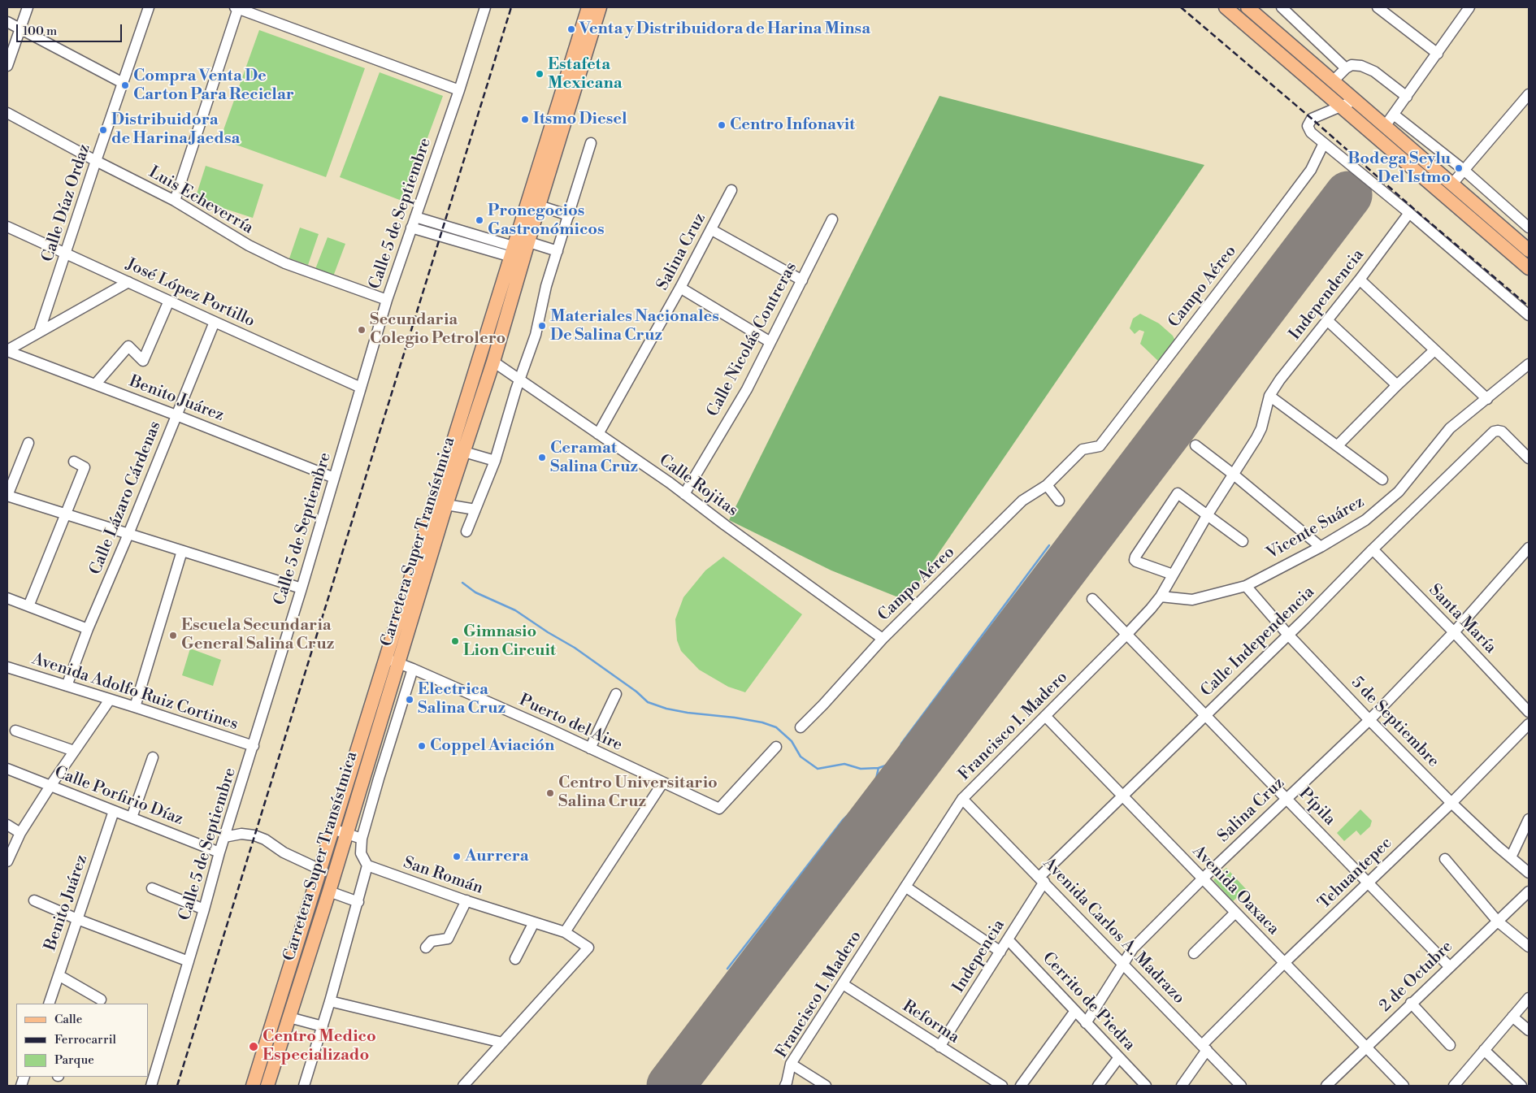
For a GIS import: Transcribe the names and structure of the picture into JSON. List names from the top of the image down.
{
  "streets": {
    "main road": ["Carretera Super Transístmica"],
    "street": [
      "Luis Echeverría",
      "Calle Díaz Ordaz",
      "Calle 5 de Septiembre",
      "Salina Cruz",
      "Campo Aéreo",
      "José López Portillo",
      "Independencia",
      "Calle Nicolás Contreras",
      "Benito Juárez",
      "Calle Rojitas",
      "Calle Lázaro Cárdenas",
      "Vicente Suárez",
      "Santa María",
      "Calle Independencia",
      "Avenida Adolfo Ruiz Cortines",
      "5 de Septiembre",
      "Puerto del Aire",
      "Francisco I. Madero",
      "Calle Porfirio Díaz",
      "Pípila",
      "Tehuantepec",
      "San Román",
      "Avenida Oaxaca",
      "Avenida Carlos A. Madrazo",
      "Indepencia",
      "2 de Octubre",
      "Cerrito de Piedra",
      "Reforma"
    ]
  },
  "crossings": [
    ["Luis Echeverría", "Calle Díaz Ordaz"],
    ["Luis Echeverría", "Calle 5 de Septiembre"],
    ["Calle Díaz Ordaz", "José López Portillo"],
    ["Calle 5 de Septiembre", "José López Portillo"],
    ["Calle 5 de Septiembre", "Benito Juárez"],
    ["Calle 5 de Septiembre", "Avenida Adolfo Ruiz Cortines"],
    ["Calle 5 de Septiembre", "Calle Porfirio Díaz"],
    ["Salina Cruz", "Calle Rojitas"],
    ["Salina Cruz", "Santa María"],
    ["Salina Cruz", "5 de Septiembre"],
    ["Salina Cruz", "Pípila"],
    ["Salina Cruz", "Avenida Oaxaca"],
    ["Salina Cruz", "Avenida Carlos A. Madrazo"],
    ["Salina Cruz", "Cerrito de Piedra"],
    ["Campo Aéreo", "Calle Rojitas"],
    ["José López Portillo", "Calle Lázaro Cárdenas"],
    ["Independencia", "Francisco I. Madero"],
    ["Calle Nicolás Contreras", "Calle Rojitas"],
    ["Benito Juárez", "Calle Lázaro Cárdenas"],
    ["Benito Juárez", "Calle Porfirio Díaz"],
    ["Calle Rojitas", "Carretera Super Transístmica"],
    ["Calle Lázaro Cárdenas", "Avenida Adolfo Ruiz Cortines"],
    ["Vicente Suárez", "5 de Septiembre"],
    ["Vicente Suárez", "Francisco I. Madero"],
    ["Carretera Super Transístmica", "Puerto del Aire"],
    ["Santa María", "Calle Independencia"],
    ["Calle Independencia", "5 de Septiembre"],
    ["Calle Independencia", "Pípila"],
    ["Calle Independencia", "Avenida Oaxaca"],
    ["Calle Independencia", "Avenida Carlos A. Madrazo"],
    ["Calle Independencia", "Indepencia"],
    ["5 de Septiembre", "Tehuantepec"],
    ["Francisco I. Madero", "Pípila"],
    ["Francisco I. Madero", "Avenida Oaxaca"],
    ["Francisco I. Madero", "Avenida Carlos A. Madrazo"],
    ["Francisco I. Madero", "Reforma"],
    ["Pípila", "Tehuantepec"],
    ["Pípila", "2 de Octubre"],
    ["Tehuantepec", "Avenida Oaxaca"],
    ["Tehuantepec", "Avenida Carlos A. Madrazo"],
    ["Avenida Oaxaca", "2 de Octubre"],
    ["Avenida Carlos A. Madrazo", "Indepencia"],
    ["Indepencia", "Cerrito de Piedra"],
    ["Indepencia", "Reforma"]
  ],
  "places": [
    "Venta y Distribuidora de Harina Minsa",
    "Estafeta Mexicana",
    "Compra Venta De Carton Para Reciclar",
    "Itsmo Diesel",
    "Centro Infonavit",
    "Distribuidora de Harina Jaedsa",
    "Bodega Seylu Del Istmo",
    "Pronegocios Gastronómicos",
    "Materiales Nacionales De Salina Cruz",
    "Secundaria Colegio Petrolero",
    "Ceramat Salina Cruz",
    "Escuela Secundaria General Salina Cruz",
    "Gimnasio Lion Circuit",
    "Electrica Salina Cruz",
    "Coppel Aviación",
    "Centro Universitario Salina Cruz",
    "Aurrera",
    "Centro Medico Especializado"
  ],
  "legend": ["Calle", "Ferrocarril", "Parque"],
  "scale_bar": "100 m"
}
